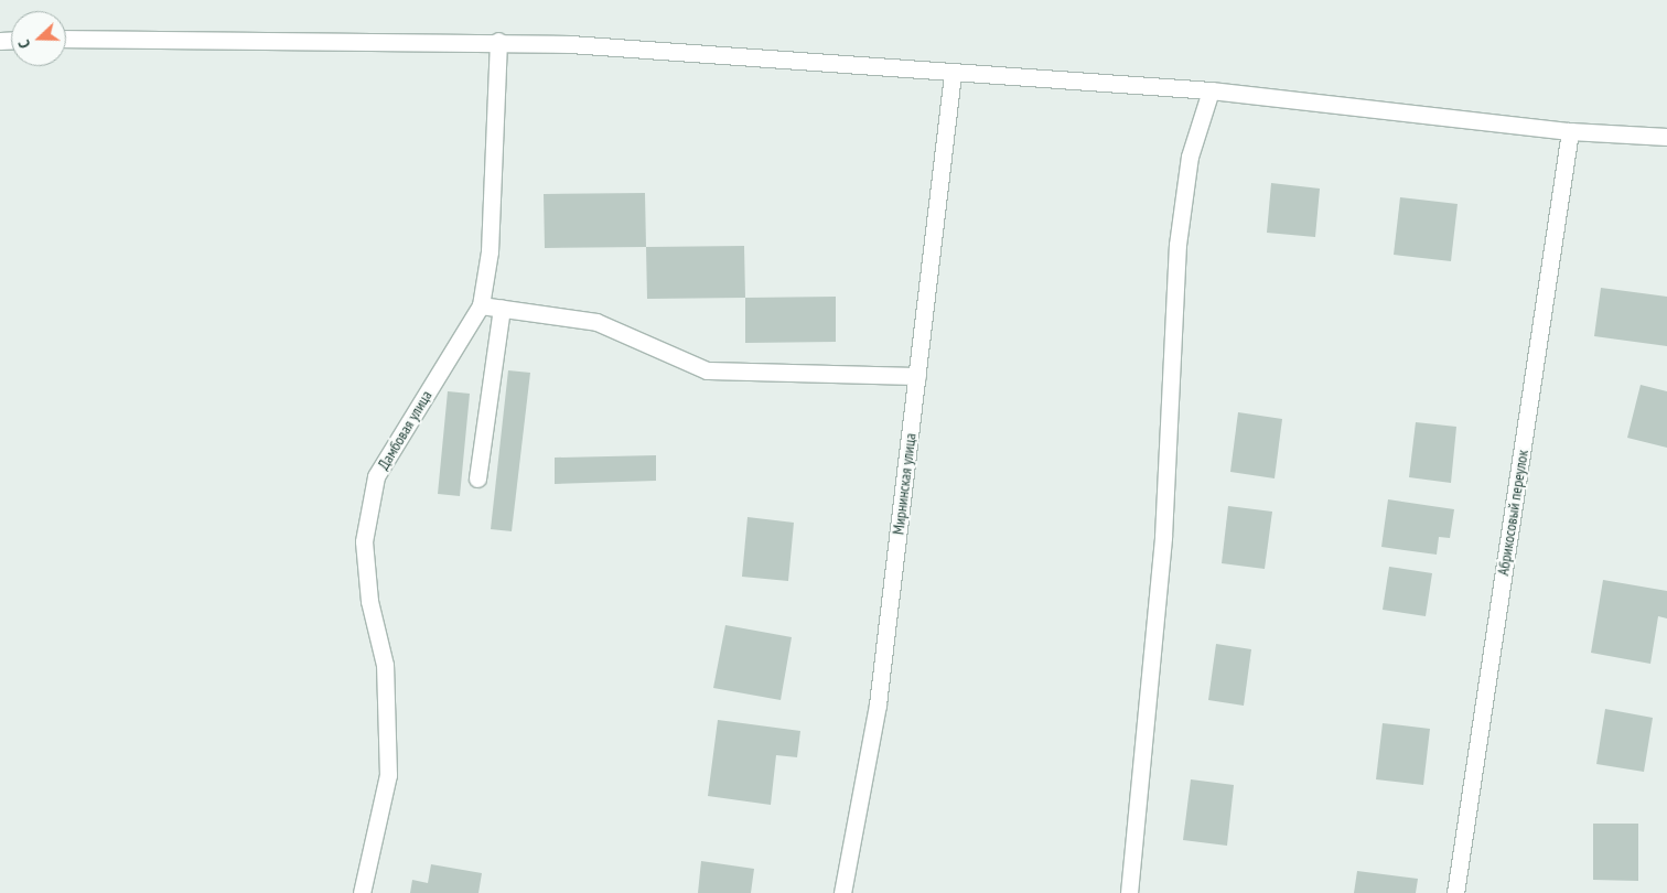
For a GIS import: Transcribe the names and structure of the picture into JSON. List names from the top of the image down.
{
  "streets": {
    "street": ["Дамбовая улица", "Мирнинская улица", "Абрикосовый переулок"]
  },
  "north": "left"
}
